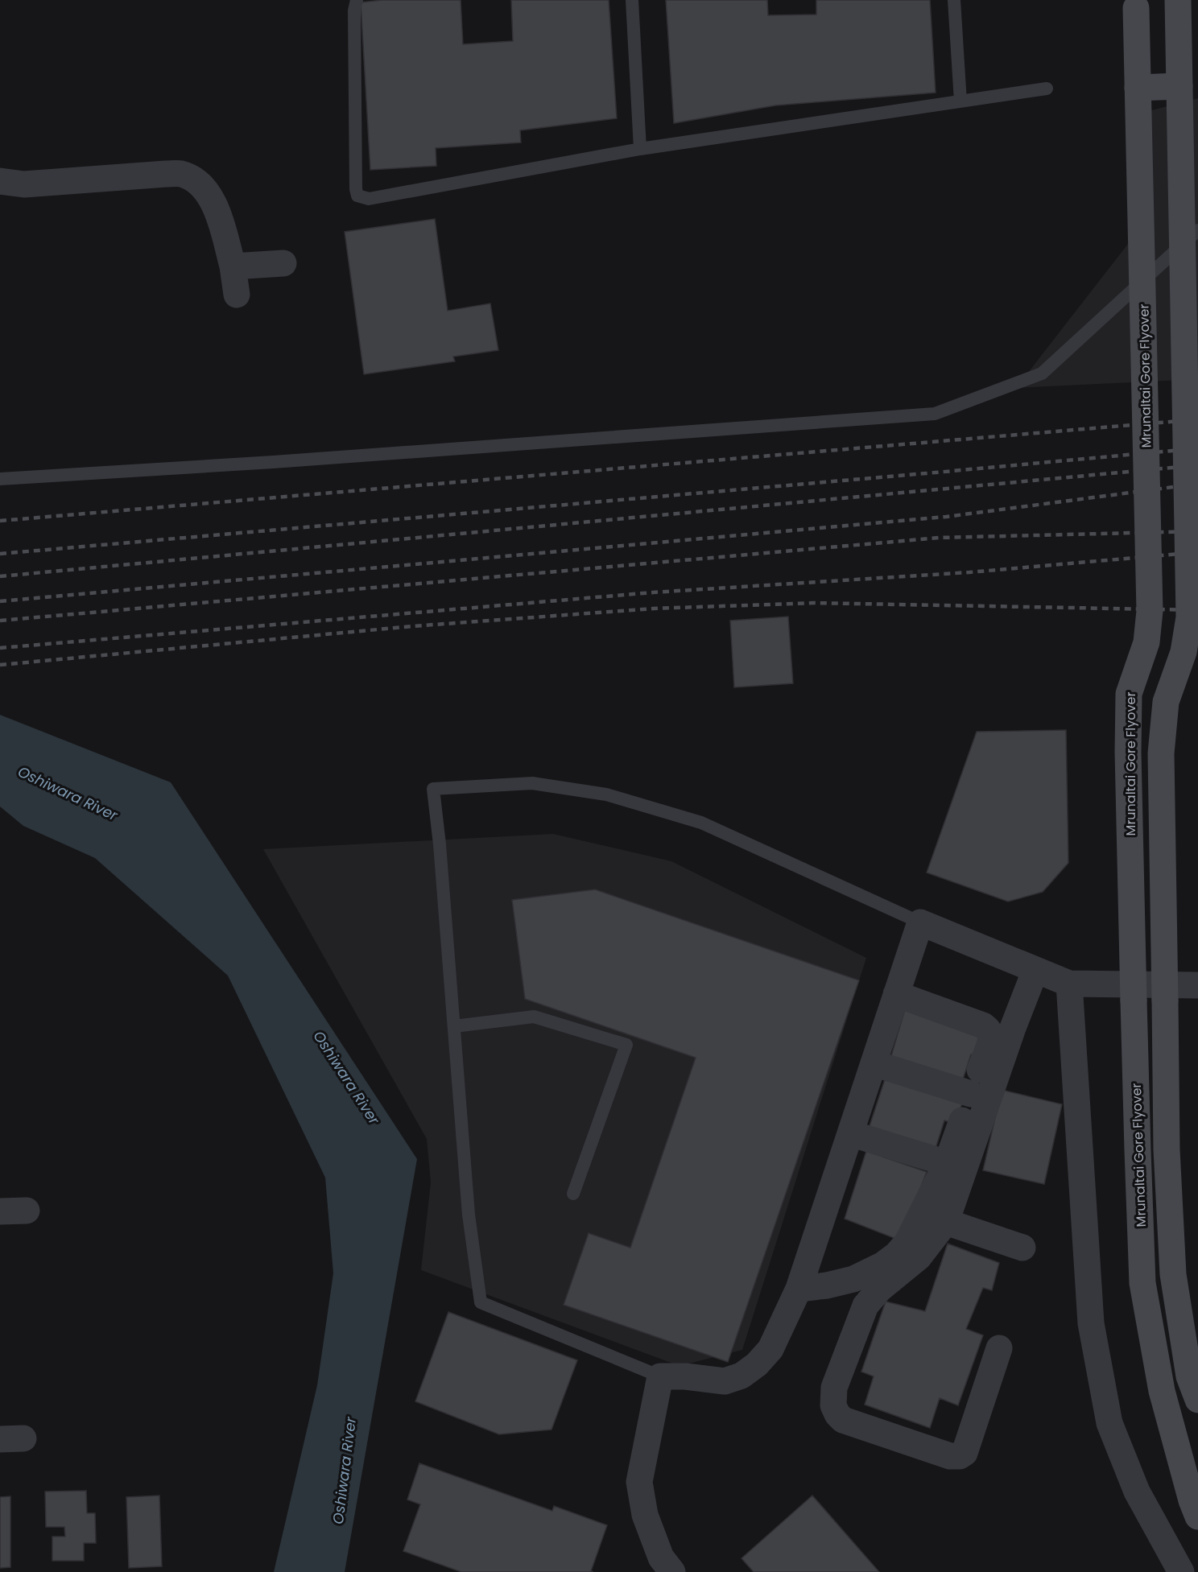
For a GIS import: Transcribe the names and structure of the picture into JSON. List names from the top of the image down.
{
  "streets": {
    "main road": ["Mrunaltai Gore Flyover"]
  },
  "water": ["Oshiwara River"]
}
